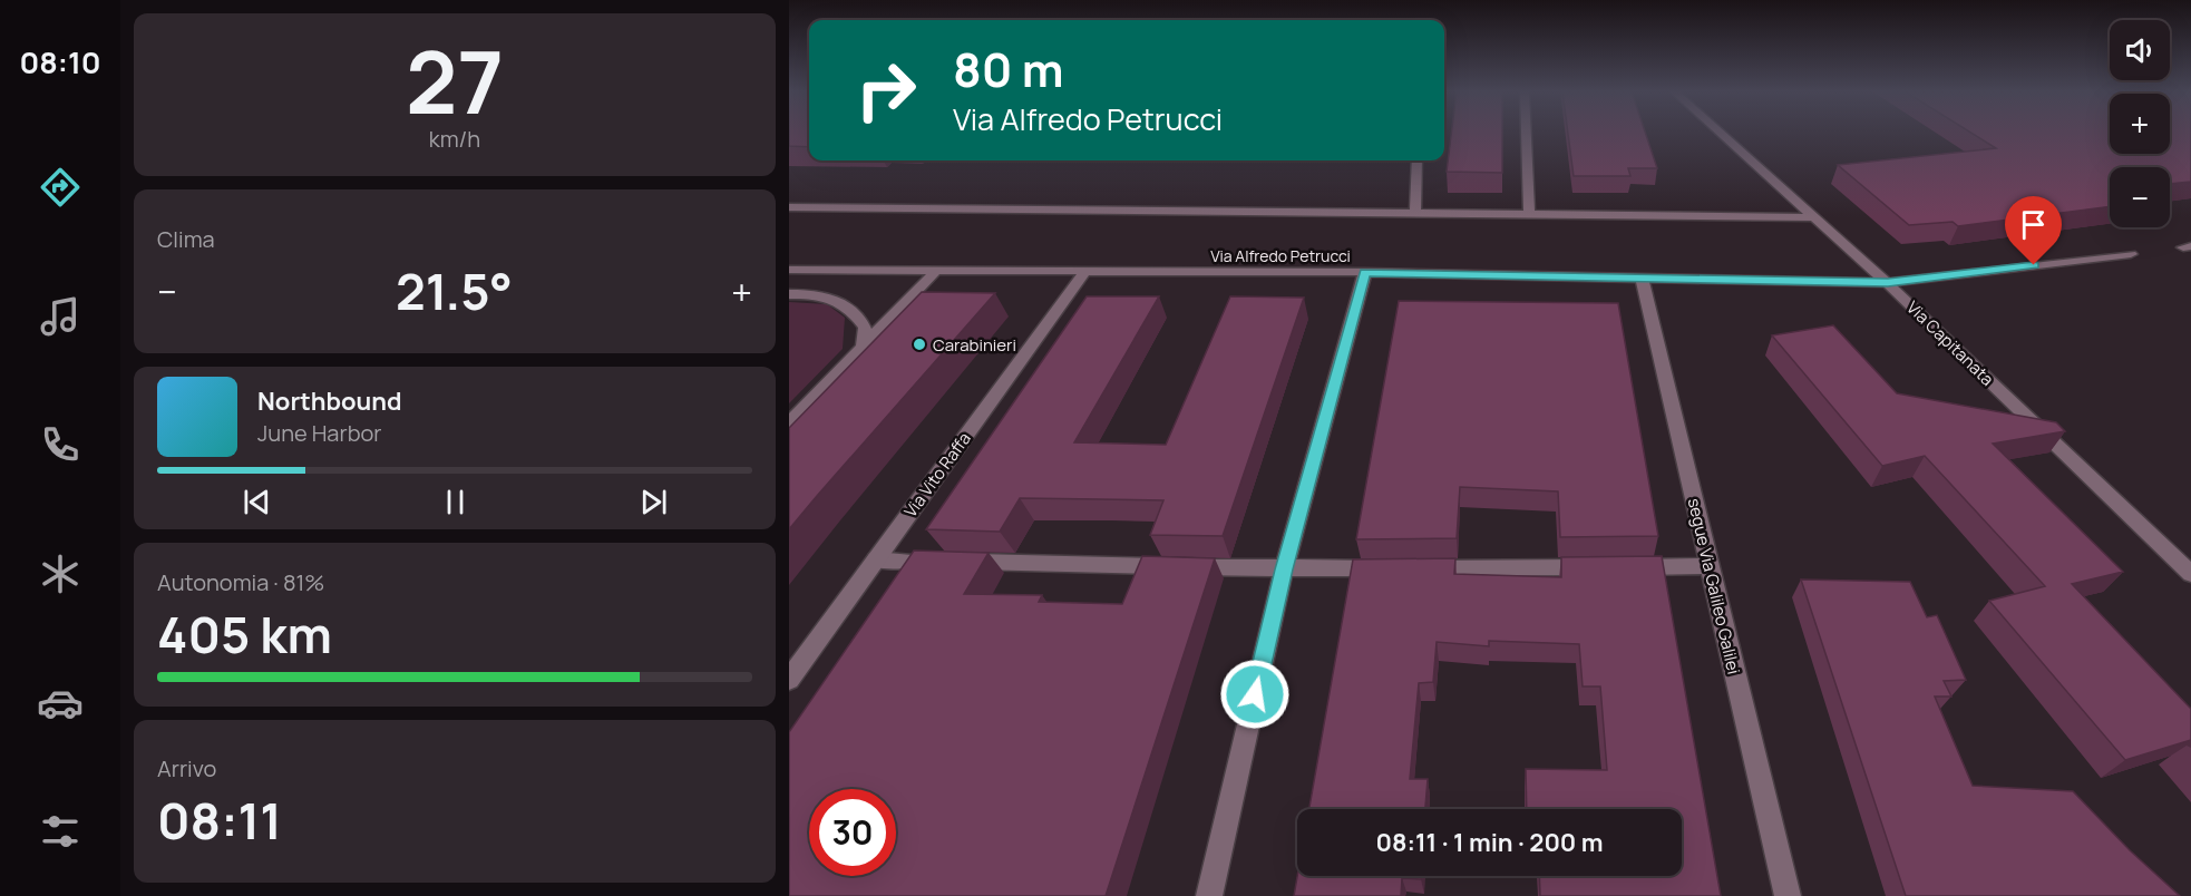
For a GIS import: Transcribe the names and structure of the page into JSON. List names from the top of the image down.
{
  "streets": {
    "street": [
      "Via Alfredo Petrucci",
      "Via Capitanata",
      "Via Vito Raffa",
      "segue Via Galileo Galilei"
    ]
  },
  "crossings": [
    ["Via Alfredo Petrucci", "Via Capitanata"],
    ["Via Alfredo Petrucci", "Via Vito Raffa"],
    ["Via Alfredo Petrucci", "segue Via Galileo Galilei"]
  ],
  "places": ["Carabinieri"],
  "page": {
    "tabs": "08:10",
    "tile": [
      ["27", "km/h"],
      "Clima",
      ["Autonomia · 81%", "405 km"],
      ["Arrivo", "08:11"]
    ],
    "map_buttons": ["+", "−"],
    "turn": ["80 m", "Via Alfredo Petrucci"],
    "heat": ["−", "21.5°", "+"],
    "song": ["Northbound", "June Harbor"],
    "limit": "30",
    "trip": "08:11 · 1 min · 200 m"
  }
}
